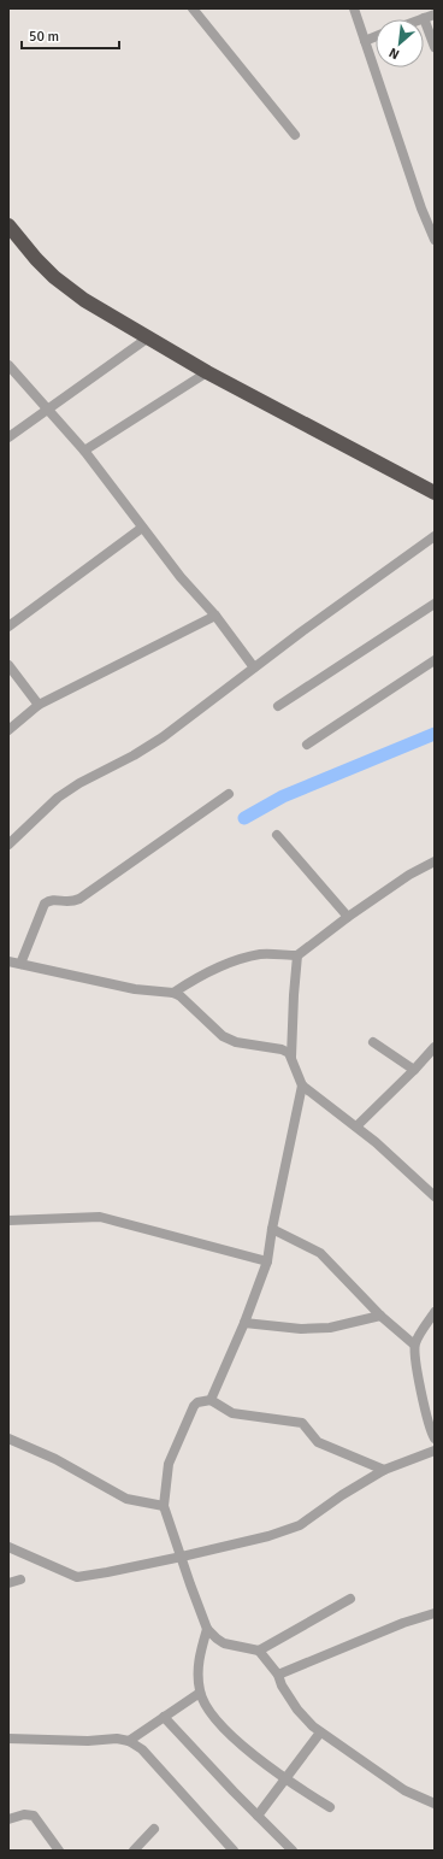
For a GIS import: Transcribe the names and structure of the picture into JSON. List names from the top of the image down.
{
  "scale_bar": "50 m",
  "north": "bottom left"
}
